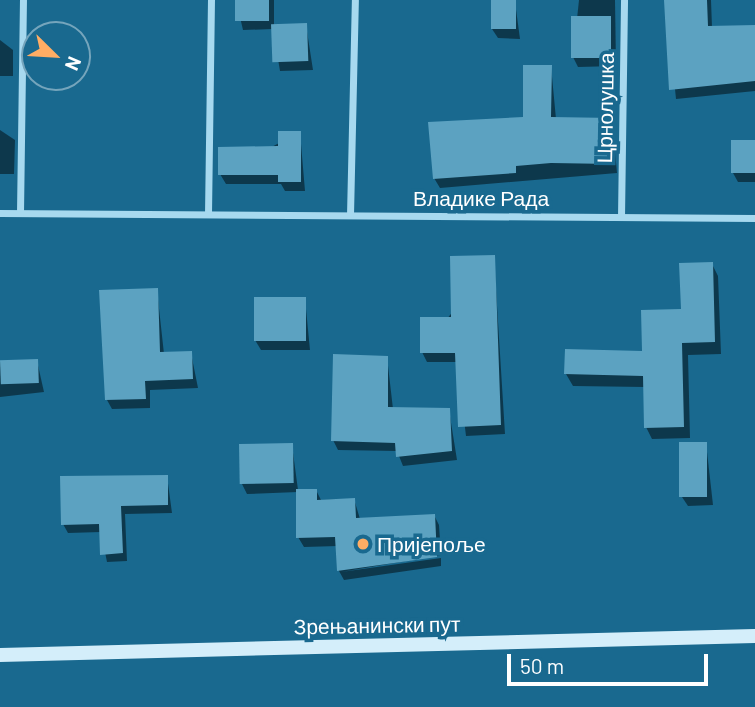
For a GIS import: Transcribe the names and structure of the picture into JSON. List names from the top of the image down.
{
  "streets": {
    "main road": ["Зрењанински пут"],
    "street": ["Црнолушка", "Владике Рада"]
  },
  "crossings": [
    ["Црнолушка", "Владике Рада"]
  ],
  "places": ["Пријепоље"],
  "scale_bar": "50 m",
  "north": "bottom right"
}
